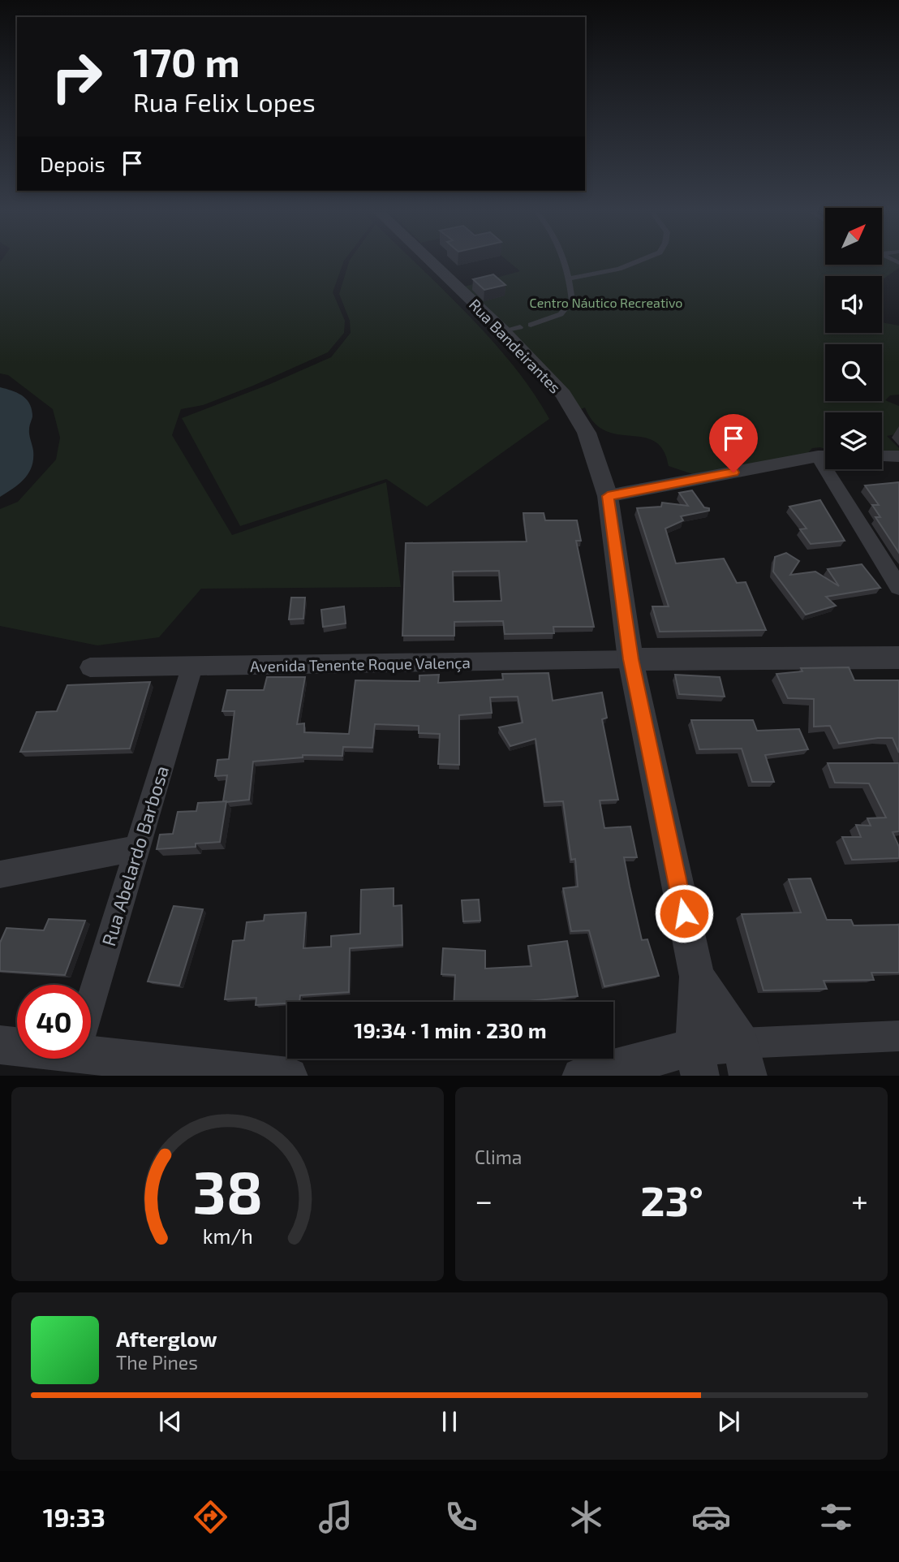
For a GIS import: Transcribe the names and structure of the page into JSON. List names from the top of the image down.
{
  "streets": {
    "street": ["Rua Bandeirantes", "Avenida Tenente Roque Valença", "Rua Abelardo Barbosa"]
  },
  "crossings": [
    ["Rua Bandeirantes", "Avenida Tenente Roque Valença"],
    ["Avenida Tenente Roque Valença", "Rua Abelardo Barbosa"]
  ],
  "parks": ["Centro Náutico Recreativo"],
  "north": "top right",
  "page": {
    "turn": ["170 m", "Rua Felix Lopes"],
    "then": "Depois",
    "limit": "40",
    "trip": "19:34 · 1 min · 230 m",
    "tile": "Clima",
    "heat": ["−", "23°", "+"],
    "song": ["Afterglow", "The Pines"],
    "tabs": "19:33",
    "gauge": ["38", "km/h"]
  }
}
